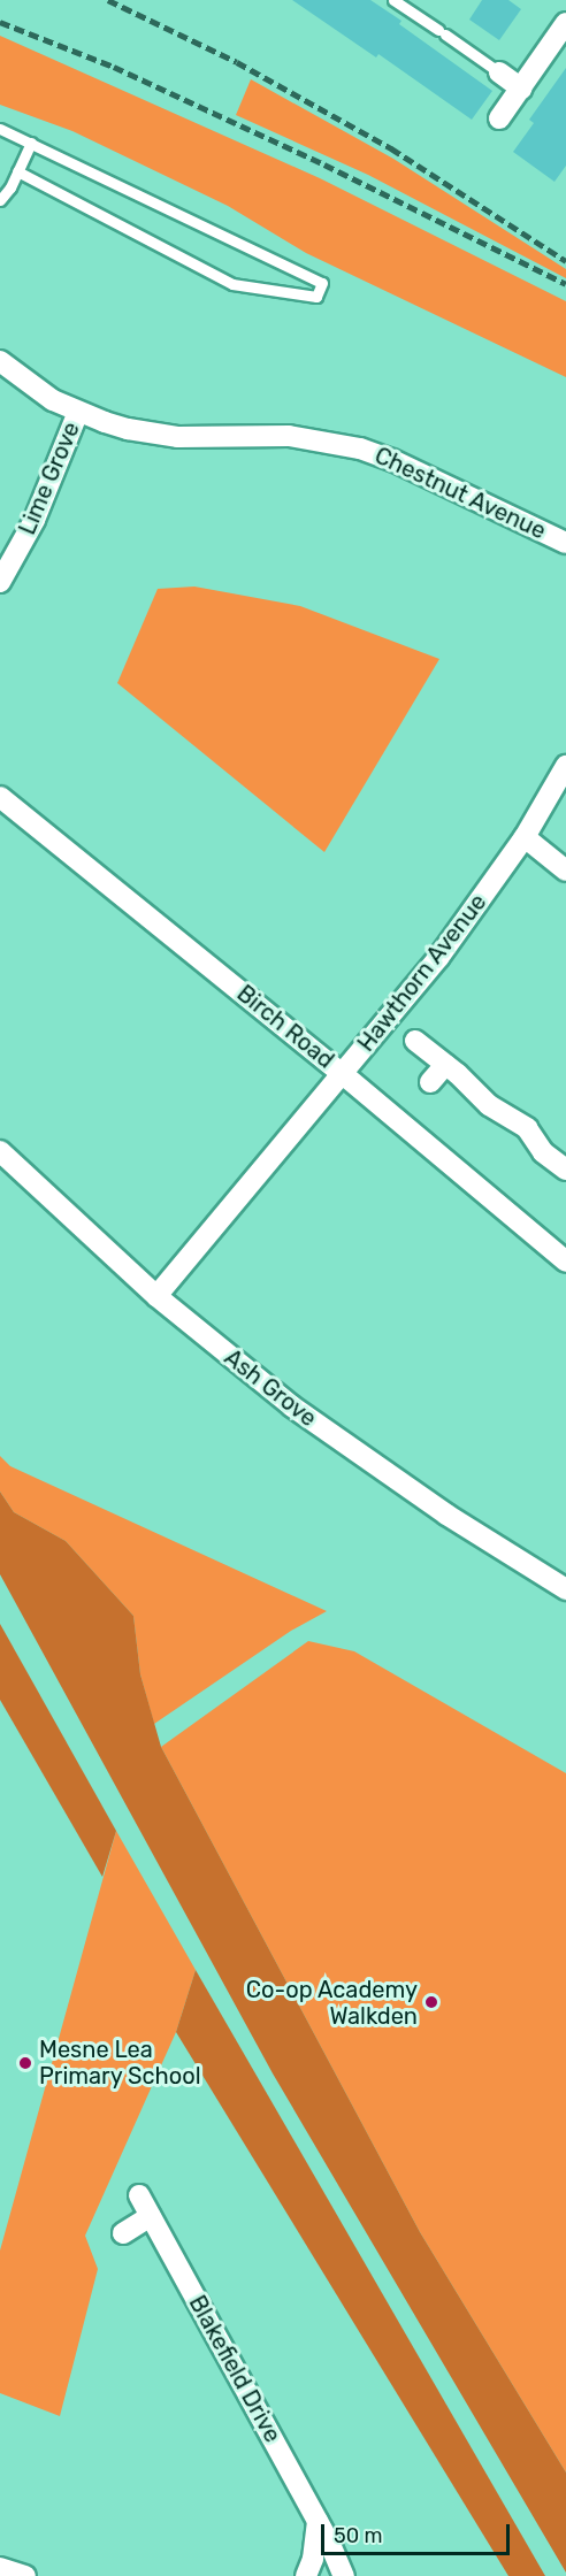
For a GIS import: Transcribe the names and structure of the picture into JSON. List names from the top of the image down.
{
  "streets": {
    "street": [
      "Lime Grove",
      "Chestnut Avenue",
      "Hawthorn Avenue",
      "Birch Road",
      "Ash Grove",
      "Blakefield Drive"
    ]
  },
  "crossings": [
    ["Lime Grove", "Chestnut Avenue"],
    ["Hawthorn Avenue", "Birch Road"],
    ["Hawthorn Avenue", "Ash Grove"]
  ],
  "places": ["Co-op Academy Walkden", "Mesne Lea Primary School"],
  "scale_bar": "50 m"
}
